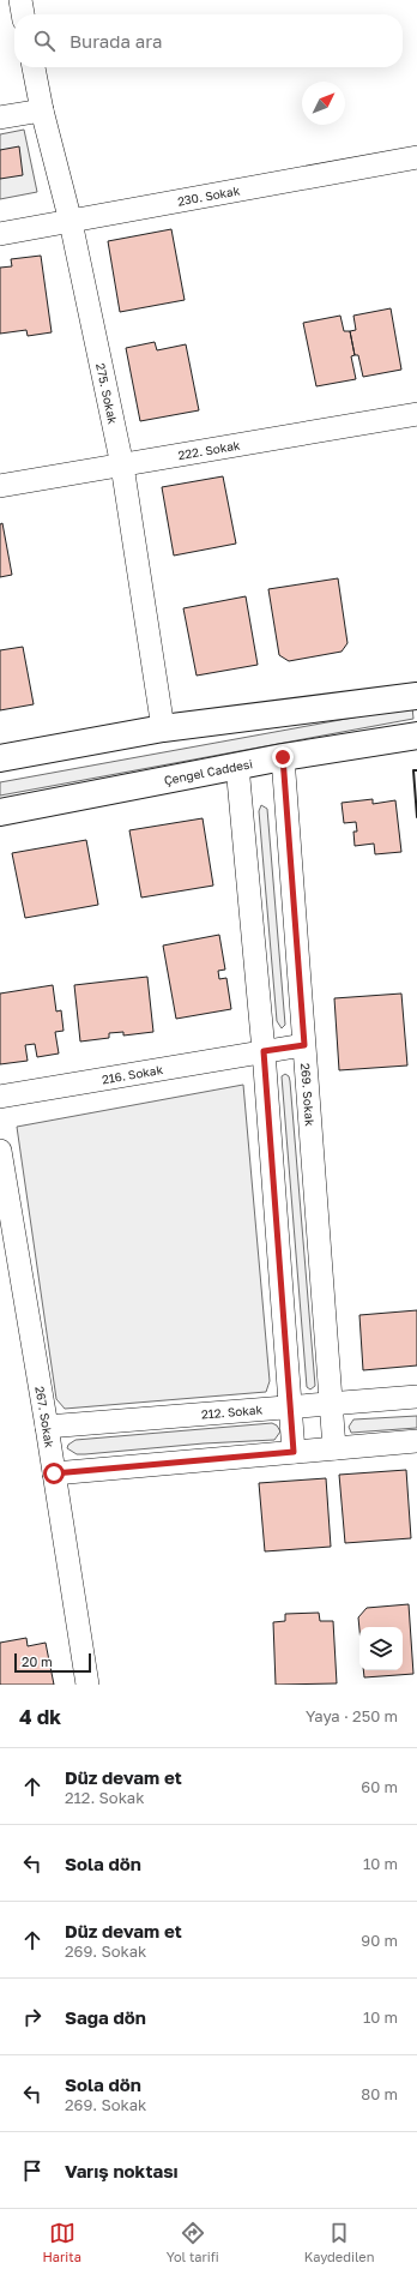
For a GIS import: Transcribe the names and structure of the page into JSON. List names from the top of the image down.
{
  "streets": {
    "main road": ["Çengel Caddesi"],
    "street": [
      "230. Sokak",
      "275. Sokak",
      "222. Sokak",
      "216. Sokak",
      "269. Sokak",
      "212. Sokak",
      "267. Sokak"
    ]
  },
  "crossings": [
    ["230. Sokak", "275. Sokak"],
    ["275. Sokak", "222. Sokak"],
    ["Çengel Caddesi", "269. Sokak"],
    ["216. Sokak", "269. Sokak"],
    ["269. Sokak", "212. Sokak"],
    ["212. Sokak", "267. Sokak"]
  ],
  "scale_bar": "20 m",
  "north": "top right",
  "page": {
    "search": "Burada ara",
    "scale": "20 m",
    "heading": ["4 dk", "Yaya · 250 m"],
    "list": [
      ["Düz devam et", "212. Sokak", "60 m"],
      ["Sola dön", "10 m"],
      ["Düz devam et", "269. Sokak", "90 m"],
      ["Sağa dön", "10 m"],
      ["Sola dön", "269. Sokak", "80 m"],
      "Varış noktası"
    ],
    "nav": ["Harita", "Yol tarifi", "Kaydedilen"]
  }
}
